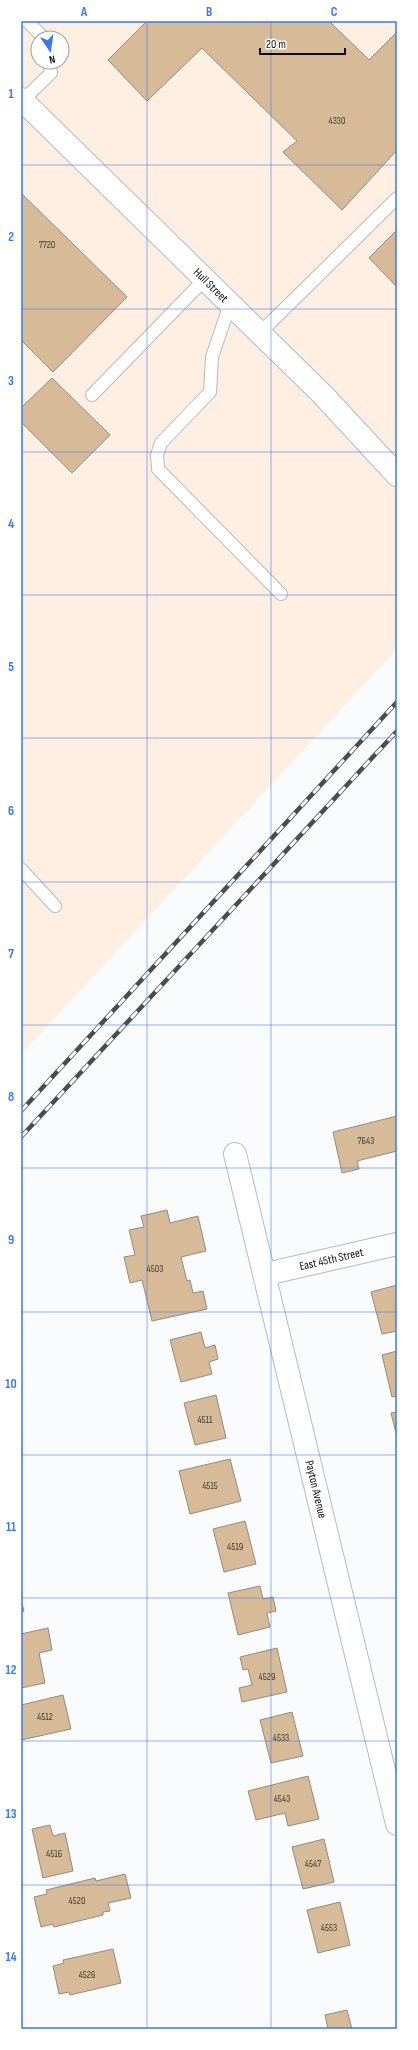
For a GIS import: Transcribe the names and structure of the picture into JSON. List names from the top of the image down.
{
  "streets": {
    "street": ["Hull Street", "East 45th Street", "Payton Avenue"]
  },
  "crossings": [
    ["East 45th Street", "Payton Avenue"]
  ],
  "house_numbers": [
    "4330",
    "7720",
    "7643",
    "4503",
    "4511",
    "4515",
    "4519",
    "4529",
    "4512",
    "4533",
    "4543",
    "4516",
    "4547",
    "4520",
    "4553",
    "4526"
  ],
  "scale_bar": "20 m",
  "north": "bottom",
  "grid": {
    "columns": ["A", "B", "C"],
    "rows": [
      "1",
      "2",
      "3",
      "4",
      "5",
      "6",
      "7",
      "8",
      "9",
      "10",
      "11",
      "12",
      "13",
      "14"
    ]
  }
}
